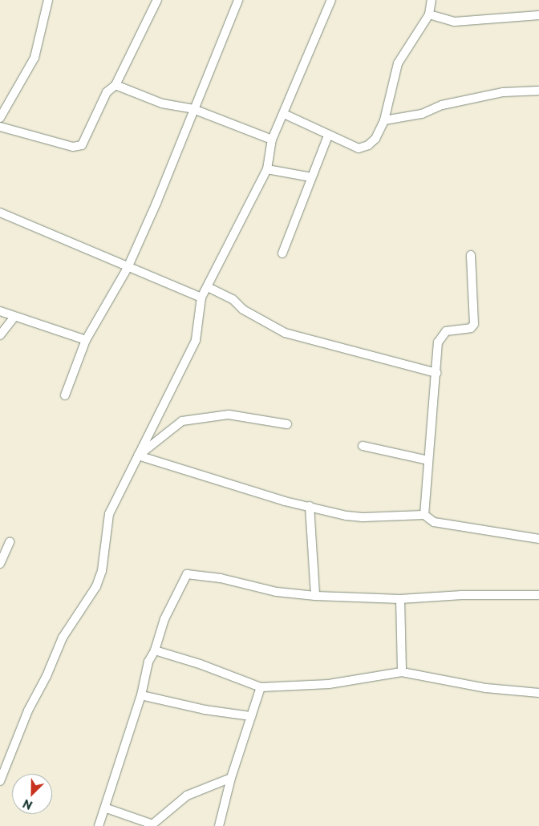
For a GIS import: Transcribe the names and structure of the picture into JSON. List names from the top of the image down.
{
  "north": "bottom left"
}
